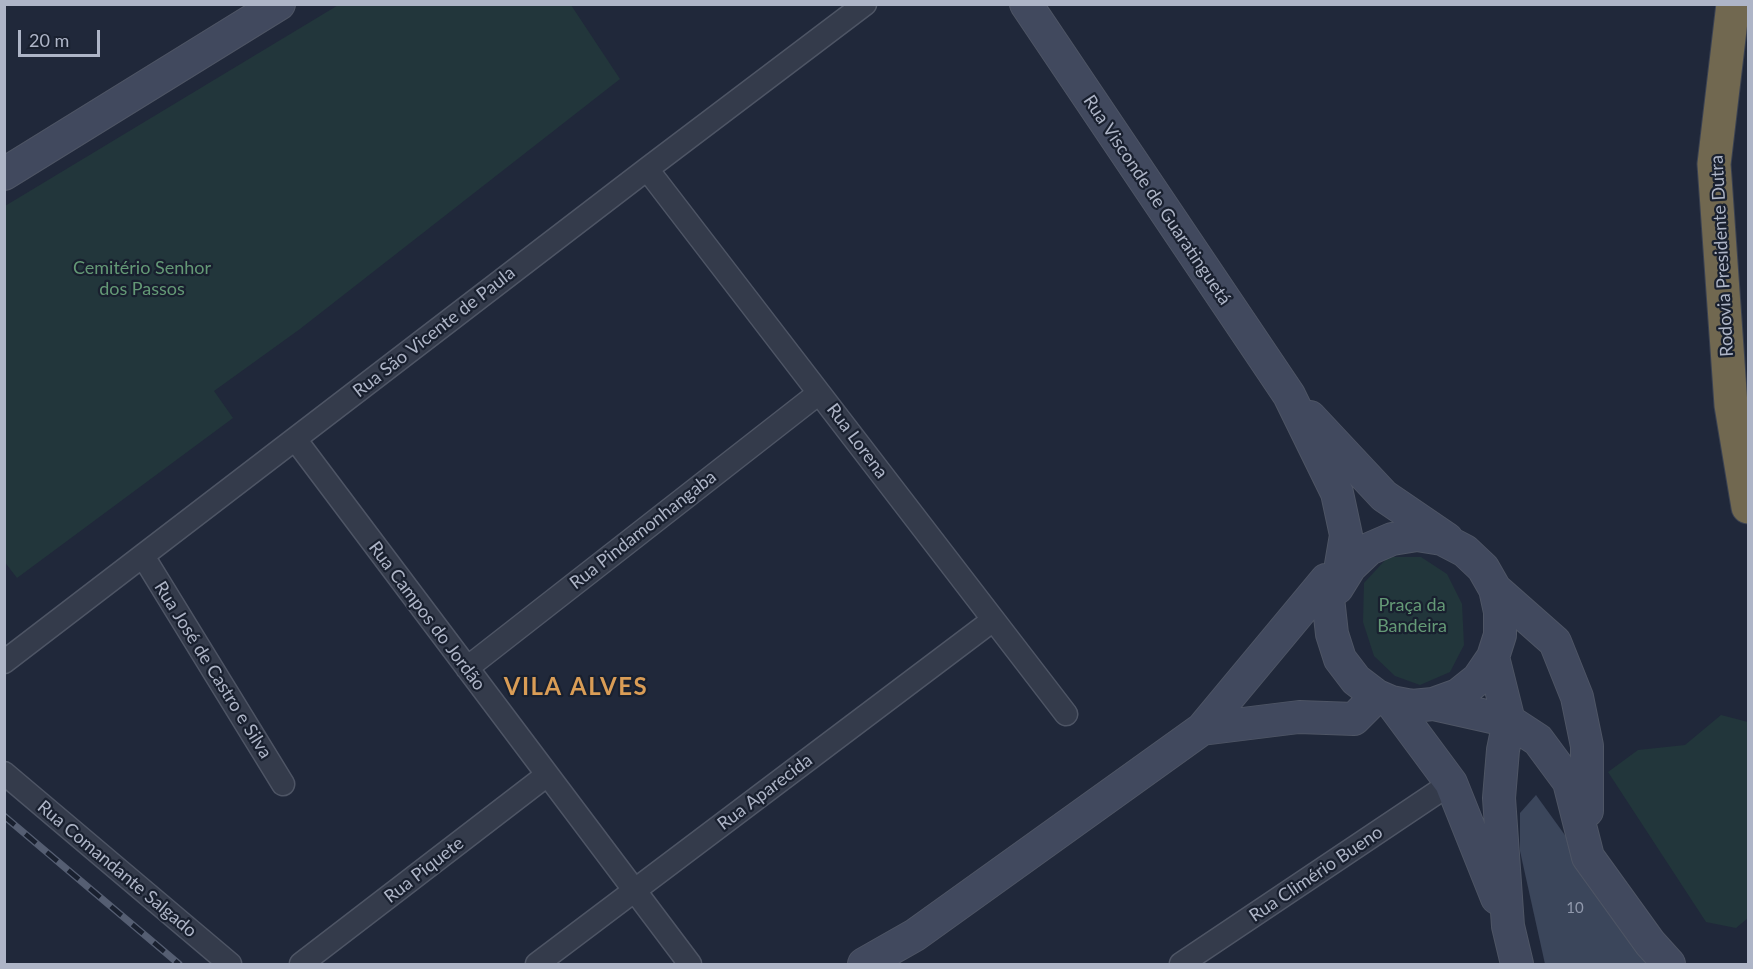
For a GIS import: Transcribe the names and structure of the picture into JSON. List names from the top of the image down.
{
  "streets": {
    "highway": ["Rodovia Presidente Dutra"],
    "main road": ["Rua Visconde de Guaratinguetá"],
    "street": [
      "Rua São Vicente de Paula",
      "Rua Lorena",
      "Rua Pindamonhangaba",
      "Rua Campos do Jordão",
      "Rua José de Castro e Silva",
      "Rua Aparecida",
      "Rua Comandante Salgado",
      "Rua Piquete",
      "Rua Climério Bueno"
    ]
  },
  "crossings": [
    ["Rua São Vicente de Paula", "Rua Lorena"],
    ["Rua São Vicente de Paula", "Rua Campos do Jordão"],
    ["Rua São Vicente de Paula", "Rua José de Castro e Silva"],
    ["Rua Lorena", "Rua Pindamonhangaba"],
    ["Rua Lorena", "Rua Aparecida"],
    ["Rua Pindamonhangaba", "Rua Campos do Jordão"],
    ["Rua Campos do Jordão", "Rua Aparecida"],
    ["Rua Campos do Jordão", "Rua Piquete"]
  ],
  "districts": ["VILA ALVES"],
  "parks": ["Cemitério Senhor dos Passos", "Praça da Bandeira"],
  "house_numbers": ["10"],
  "scale_bar": "20 m"
}
